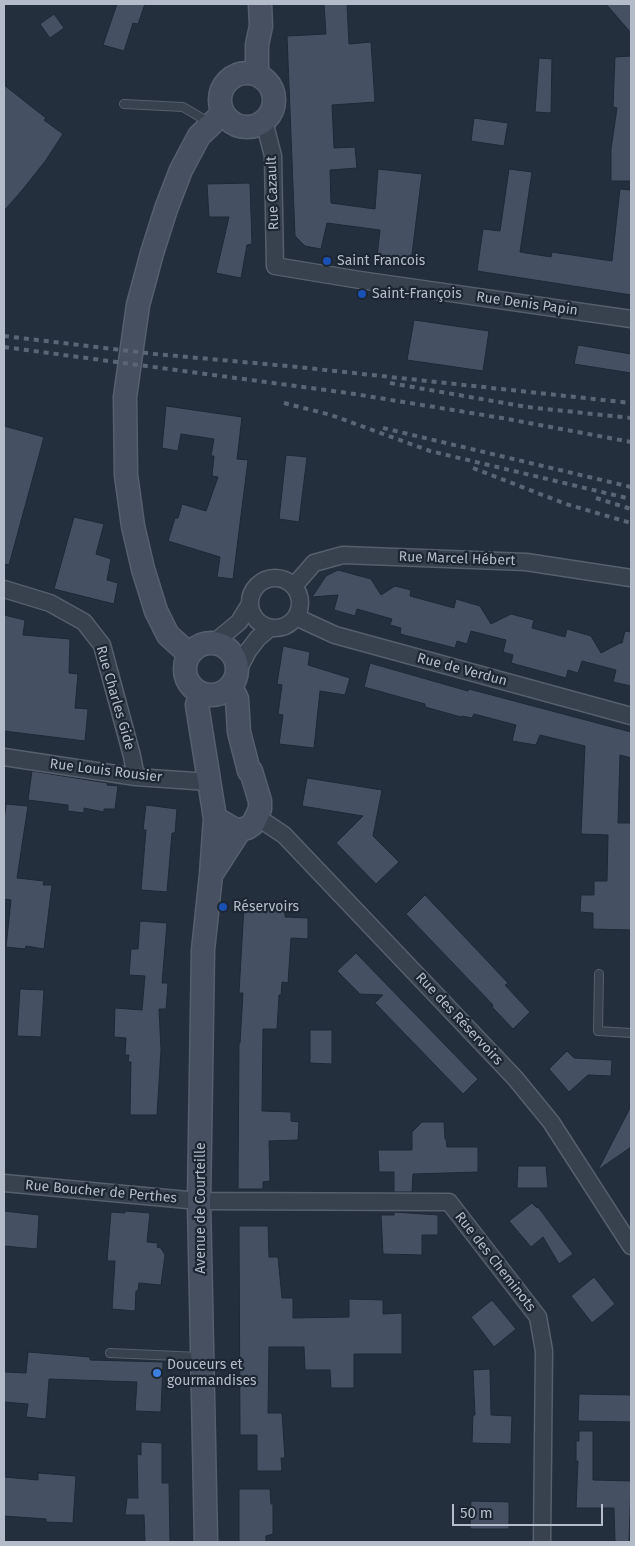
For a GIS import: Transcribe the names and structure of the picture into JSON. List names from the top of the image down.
{
  "streets": {
    "street": [
      "Rue Cazault",
      "Rue Denis Papin",
      "Rue Marcel Hébert",
      "Rue de Verdun",
      "Rue Charles Gide",
      "Rue Louis Rousier",
      "Rue des Réservoirs",
      "Rue Boucher de Perthes",
      "Avenue de Courteille",
      "Rue des Cheminots"
    ]
  },
  "crossings": [
    ["Rue Cazault", "Rue Denis Papin"],
    ["Rue Marcel Hébert", "Rue de Verdun"],
    ["Rue Charles Gide", "Rue Louis Rousier"],
    ["Rue Louis Rousier", "Avenue de Courteille"],
    ["Rue des Réservoirs", "Avenue de Courteille"],
    ["Rue Boucher de Perthes", "Avenue de Courteille"],
    ["Rue Boucher de Perthes", "Rue des Cheminots"],
    ["Avenue de Courteille", "Rue des Cheminots"]
  ],
  "places": [
    "Saint Francois",
    "Saint-François",
    "Réservoirs",
    "Douceurs et gourmandises"
  ],
  "scale_bar": "50 m"
}
